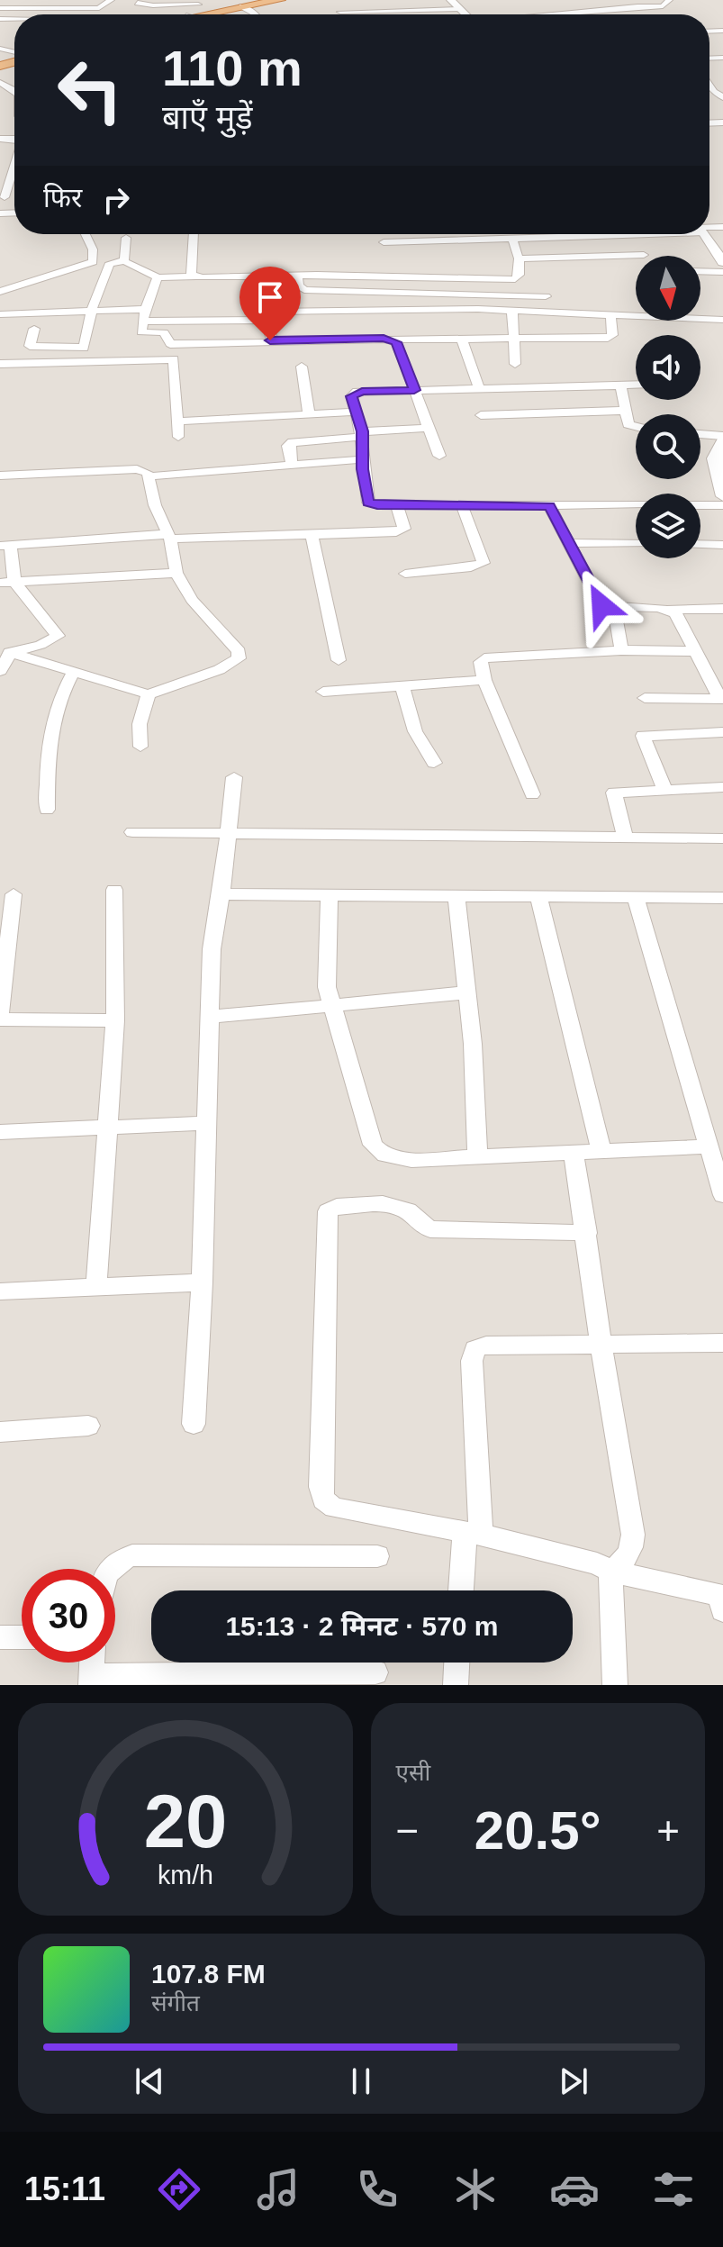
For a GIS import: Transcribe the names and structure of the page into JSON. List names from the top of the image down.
{
  "north": "bottom",
  "page": {
    "turn": ["110 m", "बाएँ मुड़ें"],
    "then": "फिर",
    "limit": "30",
    "trip": "15:13 · 2 मिनट · 570 m",
    "tile": "एसी",
    "heat": ["−", "20.5°", "+"],
    "song": ["107.8 FM", "संगीत"],
    "tabs": "15:11",
    "gauge": ["20", "km/h"]
  }
}
